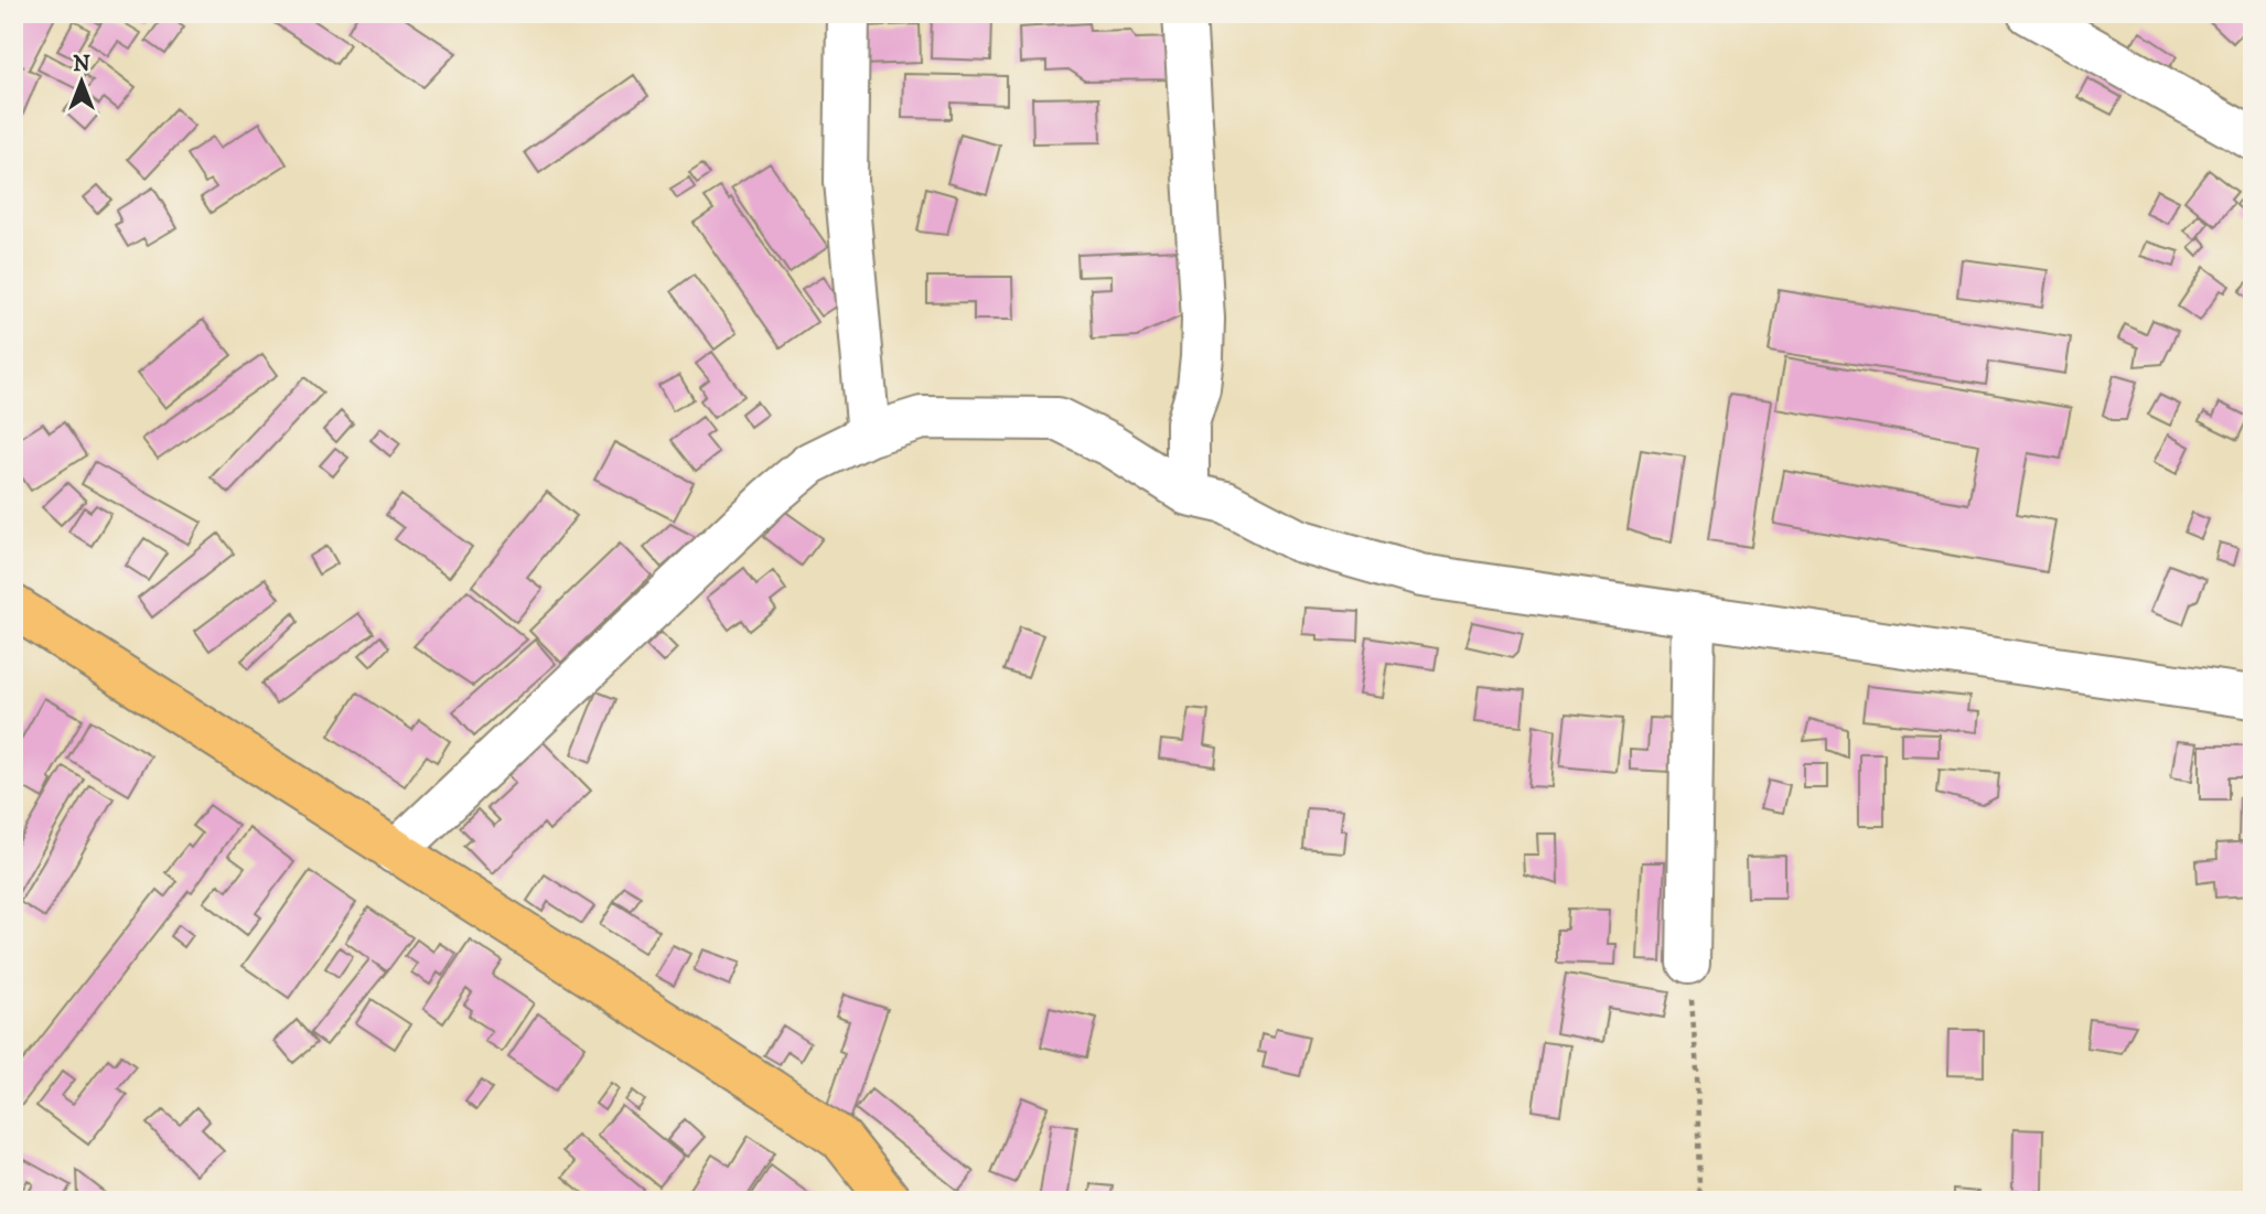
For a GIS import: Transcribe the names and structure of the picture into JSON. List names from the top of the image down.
{
  "north": "top"
}
